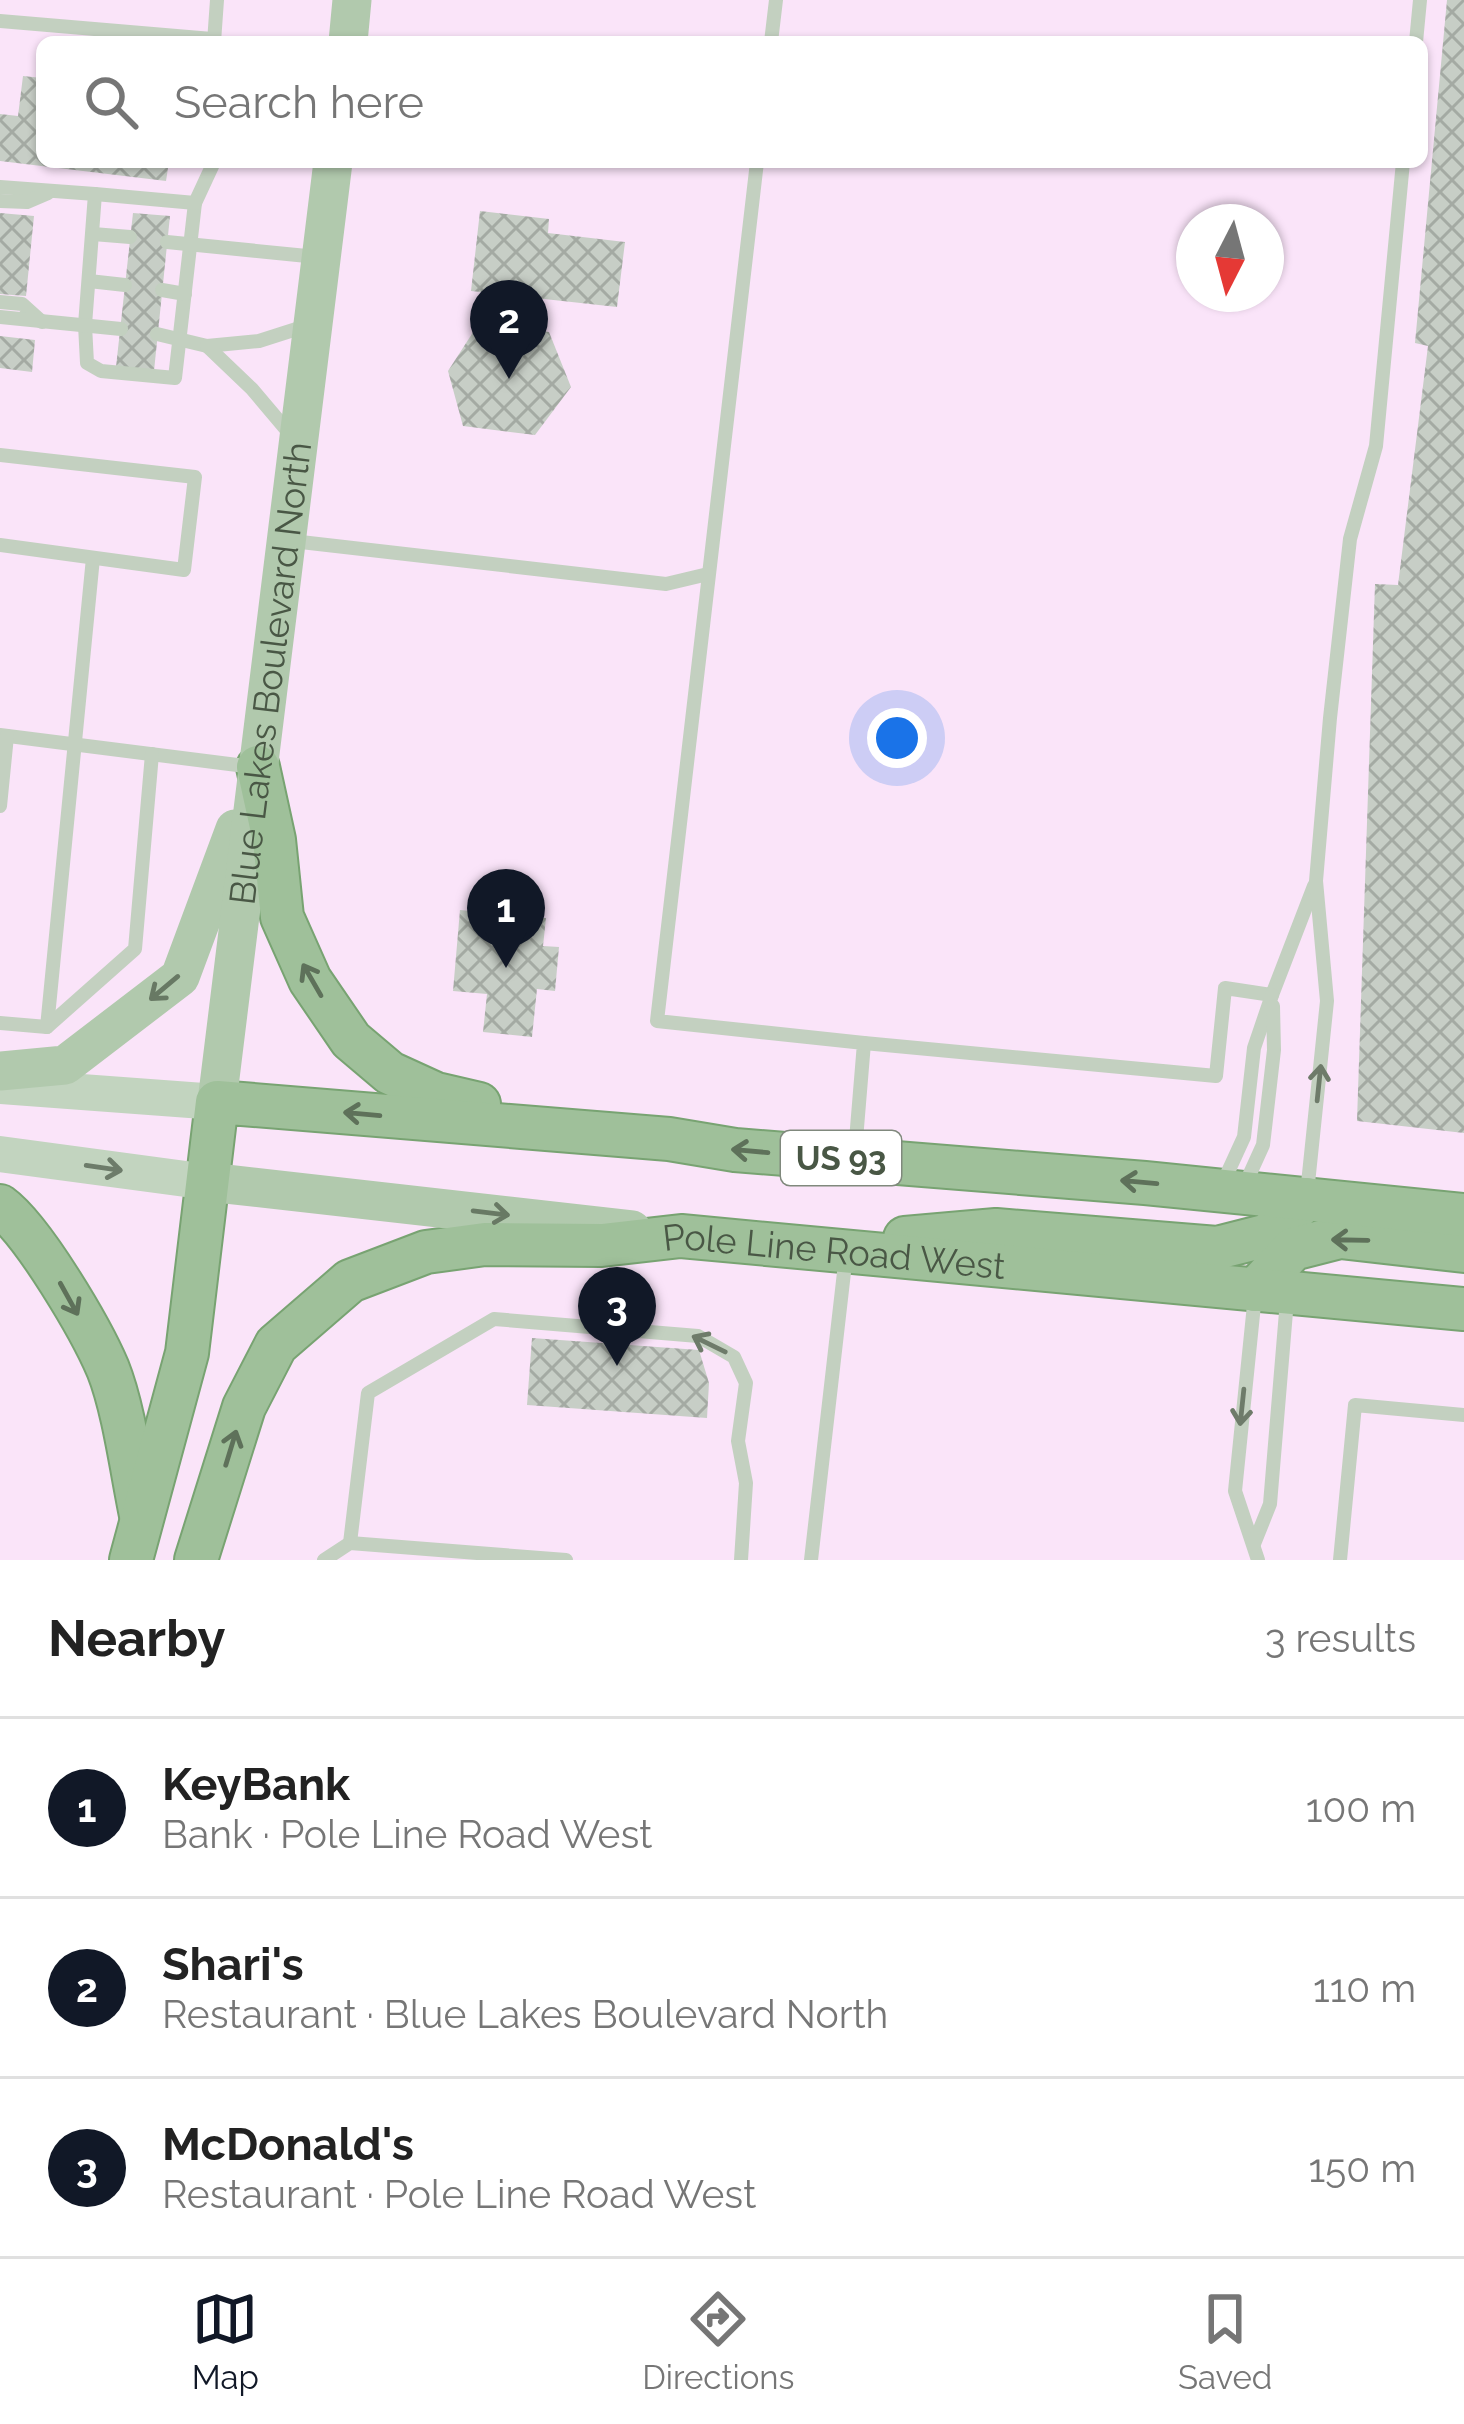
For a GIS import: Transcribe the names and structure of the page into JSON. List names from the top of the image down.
{
  "streets": {
    "highway": ["Blue Lakes Boulevard North", "US 93", "Pole Line Road West"]
  },
  "crossings": [
    ["Blue Lakes Boulevard North", "US 93"],
    ["Blue Lakes Boulevard North", "Pole Line Road West"]
  ],
  "one_way": ["Pole Line Road West"],
  "north": "bottom",
  "page": {
    "search": "Search here",
    "pins": ["2", "1", "3"],
    "heading": ["Nearby", "3 results"],
    "list": [
      {
        "mark": "1",
        "name": "KeyBank",
        "note": "Bank · Pole Line Road West",
        "value": "100 m"
      },
      {
        "mark": "2",
        "name": "Shari's",
        "note": "Restaurant · Blue Lakes Boulevard North",
        "value": "110 m"
      },
      {
        "mark": "3",
        "name": "McDonald's",
        "note": "Restaurant · Pole Line Road West",
        "value": "150 m"
      }
    ],
    "nav": ["Map", "Directions", "Saved"]
  }
}
